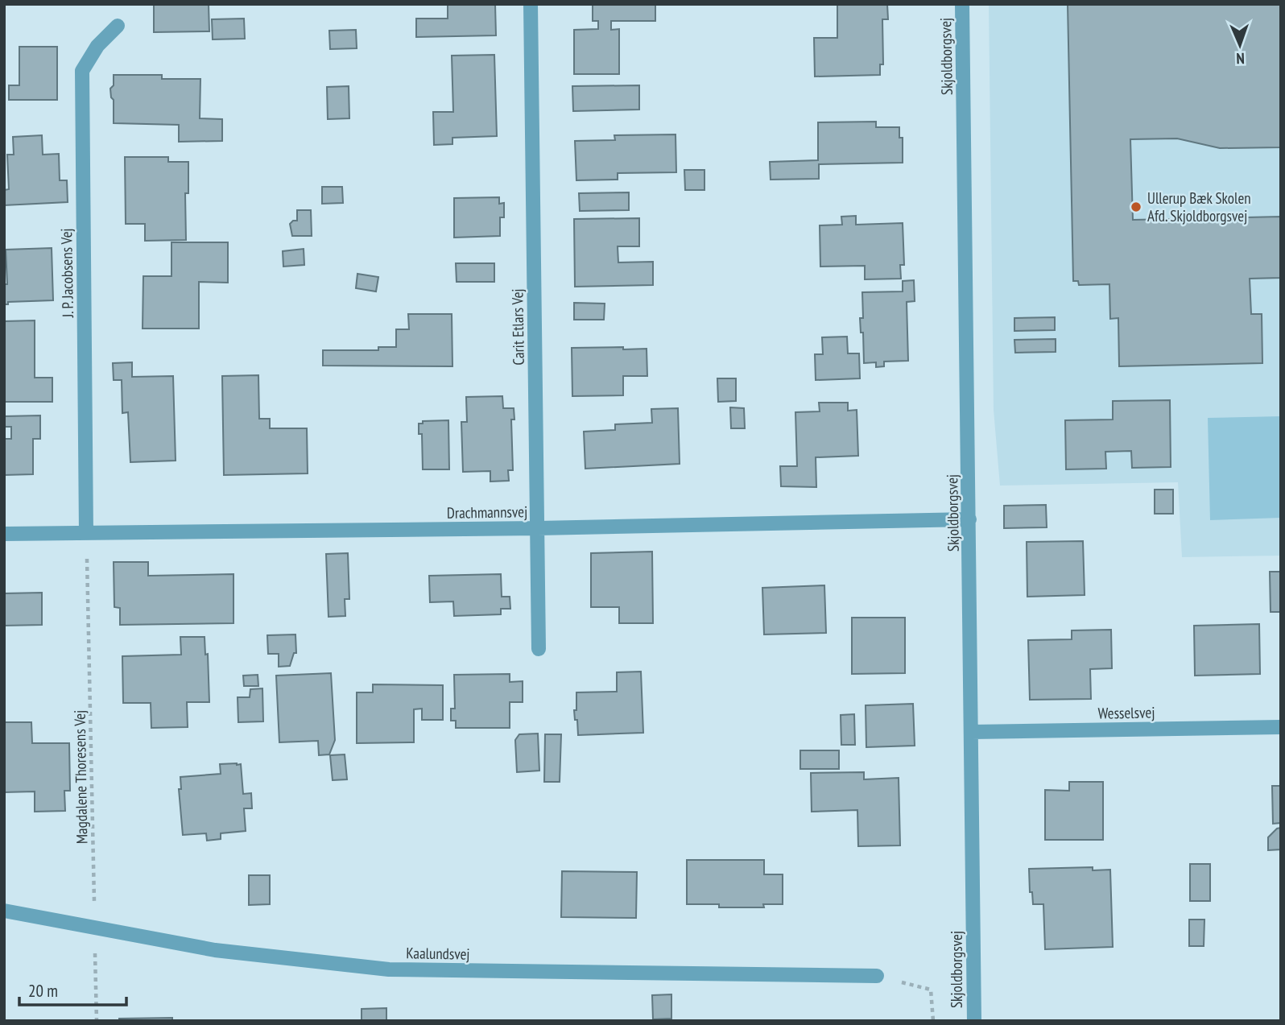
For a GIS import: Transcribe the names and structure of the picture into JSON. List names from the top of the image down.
{
  "streets": {
    "street": [
      "Skjoldborgsvej",
      "J. P. Jacobsens Vej",
      "Carit Etlars Vej",
      "Drachmannsvej",
      "Wesselsvej",
      "Kaalundsvej"
    ],
    "path": ["Magdalene Thoresens Vej"]
  },
  "crossings": [
    ["Skjoldborgsvej", "Drachmannsvej"],
    ["Skjoldborgsvej", "Wesselsvej"],
    ["J. P. Jacobsens Vej", "Drachmannsvej"],
    ["J. P. Jacobsens Vej", "Magdalene Thoresens Vej"],
    ["Carit Etlars Vej", "Drachmannsvej"],
    ["Drachmannsvej", "Magdalene Thoresens Vej"],
    ["Magdalene Thoresens Vej", "Kaalundsvej"]
  ],
  "places": ["Ullerup Bæk Skolen Afd. Skjoldborgsvej"],
  "scale_bar": "20 m",
  "north": "bottom"
}
